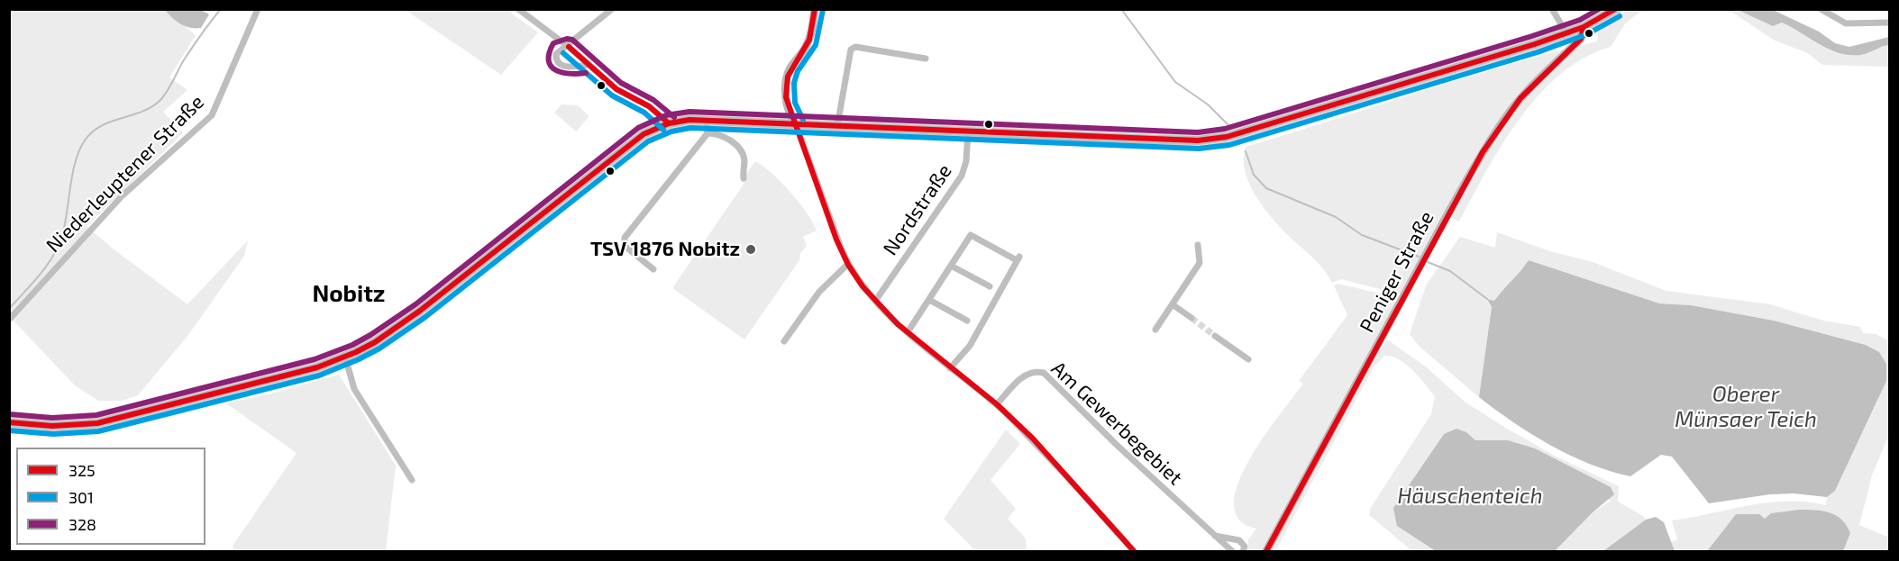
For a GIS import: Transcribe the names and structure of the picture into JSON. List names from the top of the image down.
{
  "streets": {
    "street": [
      "Niederleuptener Straße",
      "Nordstraße",
      "Peniger Straße",
      "Am Gewerbegebiet"
    ]
  },
  "districts": ["Nobitz"],
  "water": ["Oberer Münsaer Teich", "Häuschenteich"],
  "places": ["TSV 1876 Nobitz"],
  "lines": ["transit line 325", "transit line 328", "transit line 301"],
  "legend": ["325", "301", "328"]
}
